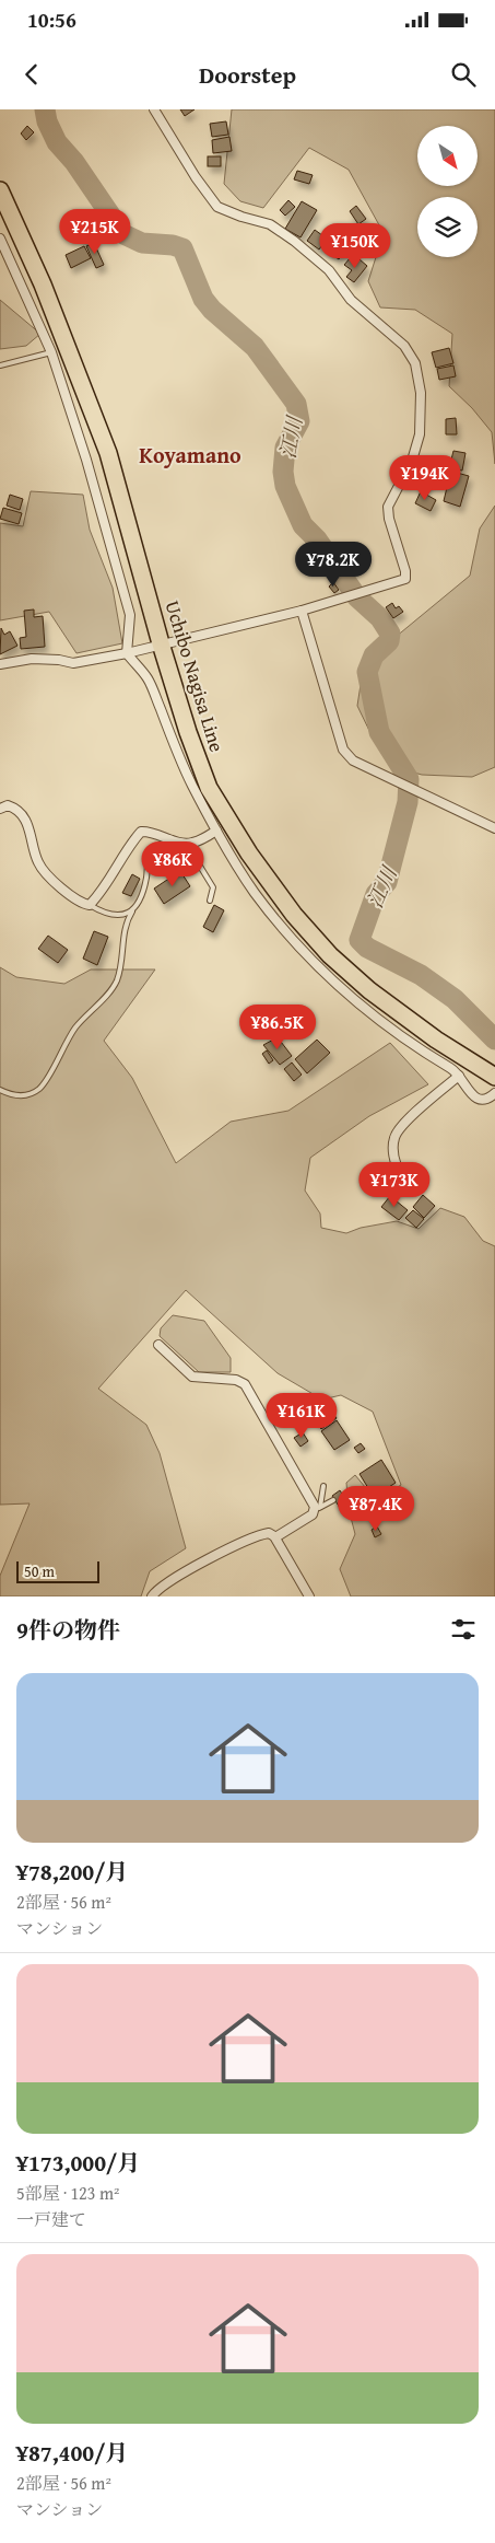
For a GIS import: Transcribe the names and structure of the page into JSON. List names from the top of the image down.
{
  "streets": {
    "highway": ["Uchibo Nagisa Line"]
  },
  "districts": ["Koyamano"],
  "water": ["江川"],
  "scale_bar": "50 m",
  "north": "bottom right",
  "page": {
    "status": "10:56",
    "header": "Doorstep",
    "price": [
      "¥215K",
      "¥150K",
      "¥194K",
      "¥78.2K",
      "¥86K",
      "¥86.5K",
      "¥173K",
      "¥161K",
      "¥87.4K"
    ],
    "scale": "50 m",
    "heading": "9件の物件",
    "list": [
      {
        "name": "¥78,200/月",
        "note": "2部屋 · 56 m² · マンション"
      },
      {
        "name": "¥173,000/月",
        "note": "5部屋 · 123 m² · 一戸建て"
      },
      {
        "name": "¥87,400/月",
        "note": "2部屋 · 56 m² · マンション"
      }
    ]
  }
}
